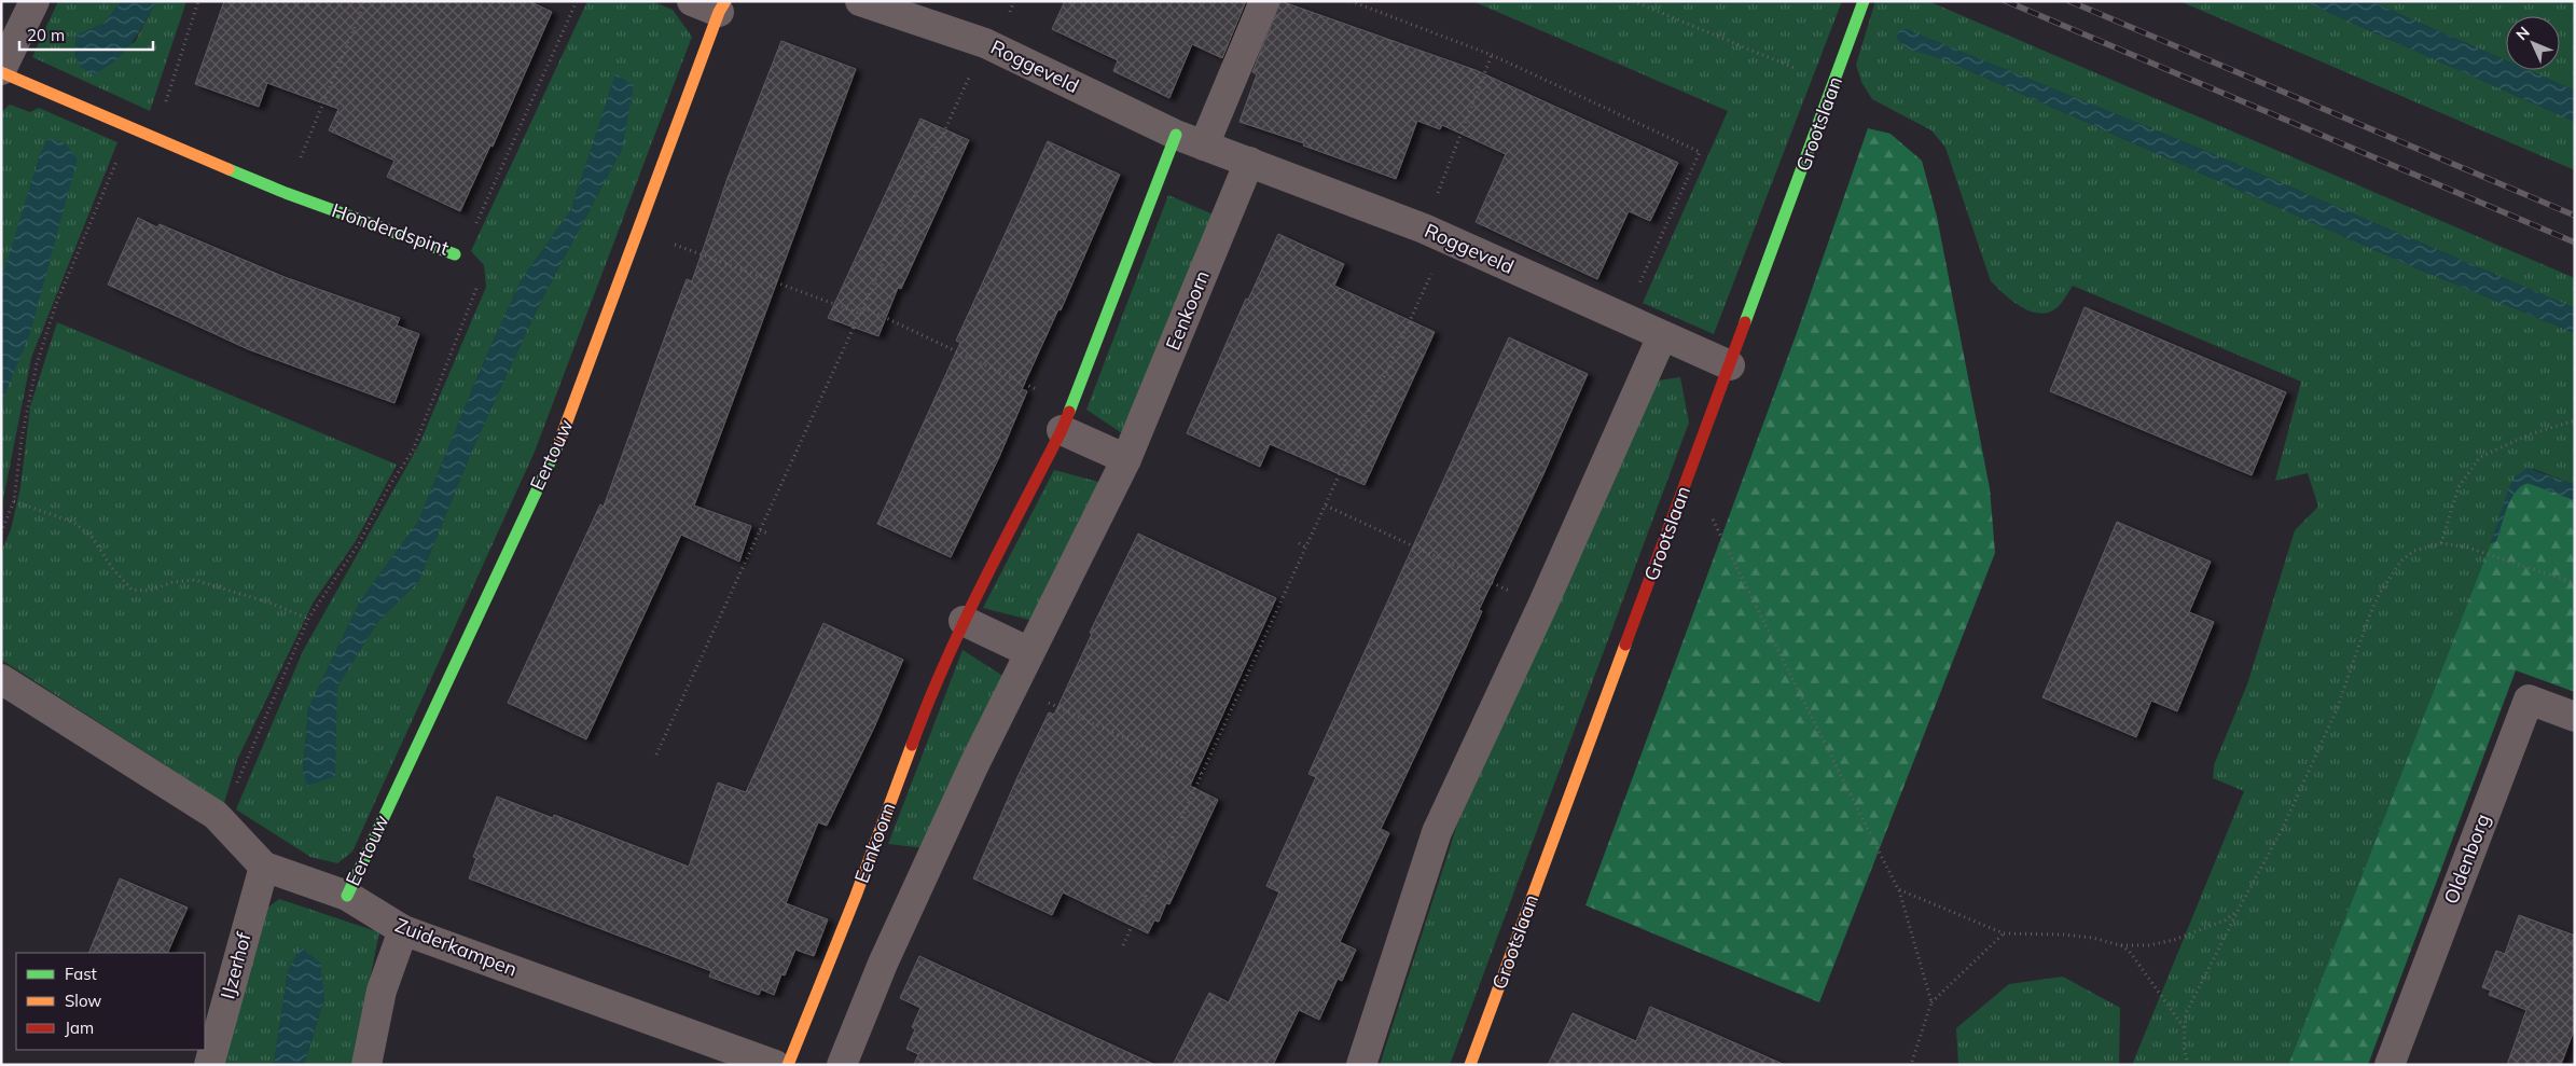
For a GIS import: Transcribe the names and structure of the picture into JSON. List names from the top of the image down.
{
  "streets": {
    "street": [
      "Roggeveld",
      "Grootslaan",
      "Honderdspint",
      "Eenkoorn",
      "Eertouw",
      "Oldenborg",
      "Zuiderkampen",
      "IJzerhof"
    ]
  },
  "crossings": [
    ["Roggeveld", "Grootslaan"],
    ["Roggeveld", "Eenkoorn"],
    ["Eertouw", "Zuiderkampen"],
    ["Zuiderkampen", "IJzerhof"]
  ],
  "legend": ["Fast", "Slow", "Jam"],
  "scale_bar": "20 m",
  "north": "top left"
}
